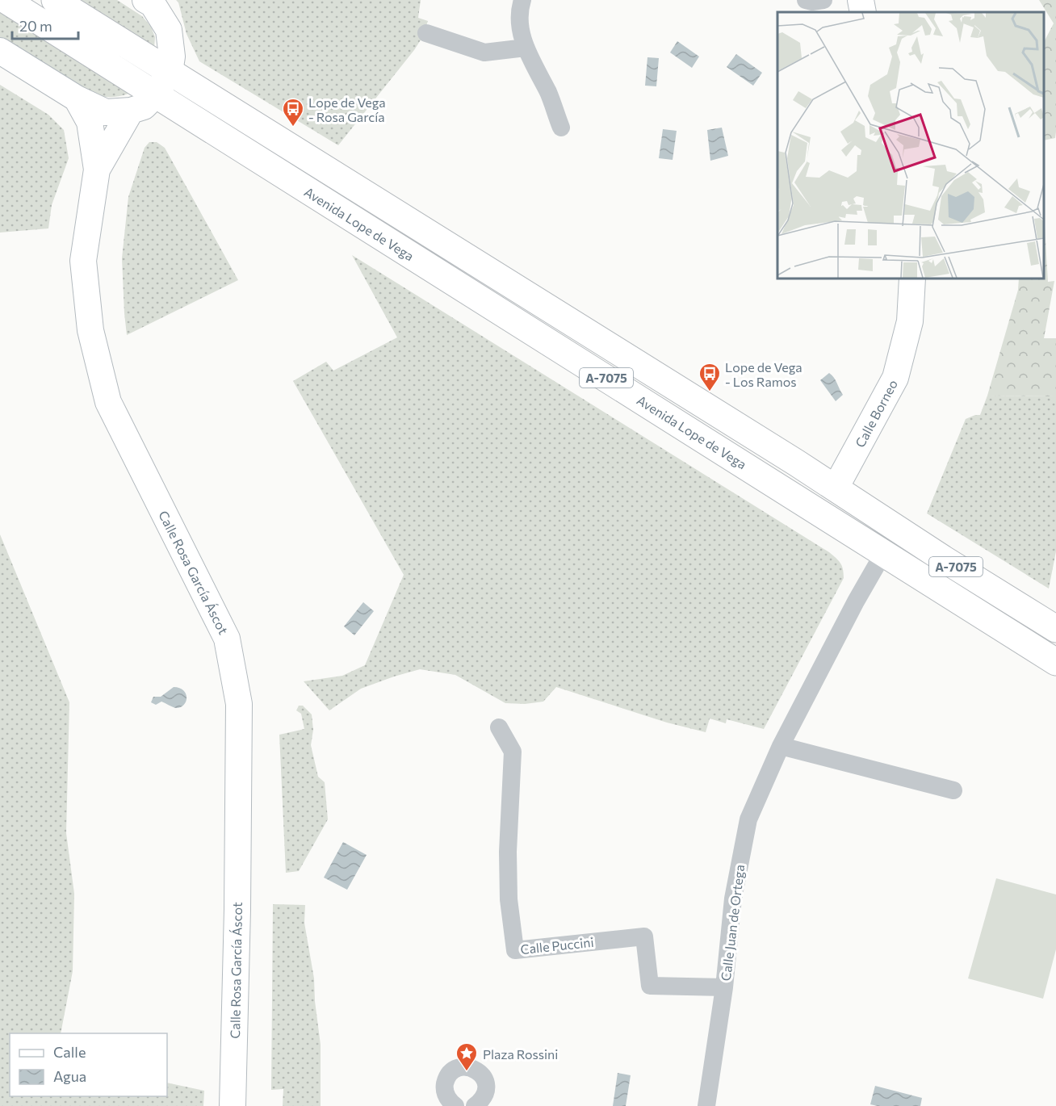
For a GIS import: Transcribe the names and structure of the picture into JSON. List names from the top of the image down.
{
  "streets": {
    "main road": ["Avenida Lope de Vega", "A-7075"],
    "street": [
      "Calle Borneo",
      "Calle Rosa García Áscot",
      "Calle Juan de Ortega",
      "Calle Puccini"
    ]
  },
  "crossings": [
    ["Avenida Lope de Vega", "Calle Juan de Ortega"],
    ["A-7075", "Calle Borneo"],
    ["Calle Juan de Ortega", "Calle Puccini"]
  ],
  "places": {
    "bus stop": ["Lope de Vega - Rosa García", "Lope de Vega - Los Ramos"],
    "place": ["Plaza Rossini"]
  },
  "legend": ["Calle", "Agua"],
  "scale_bar": "20 m"
}
